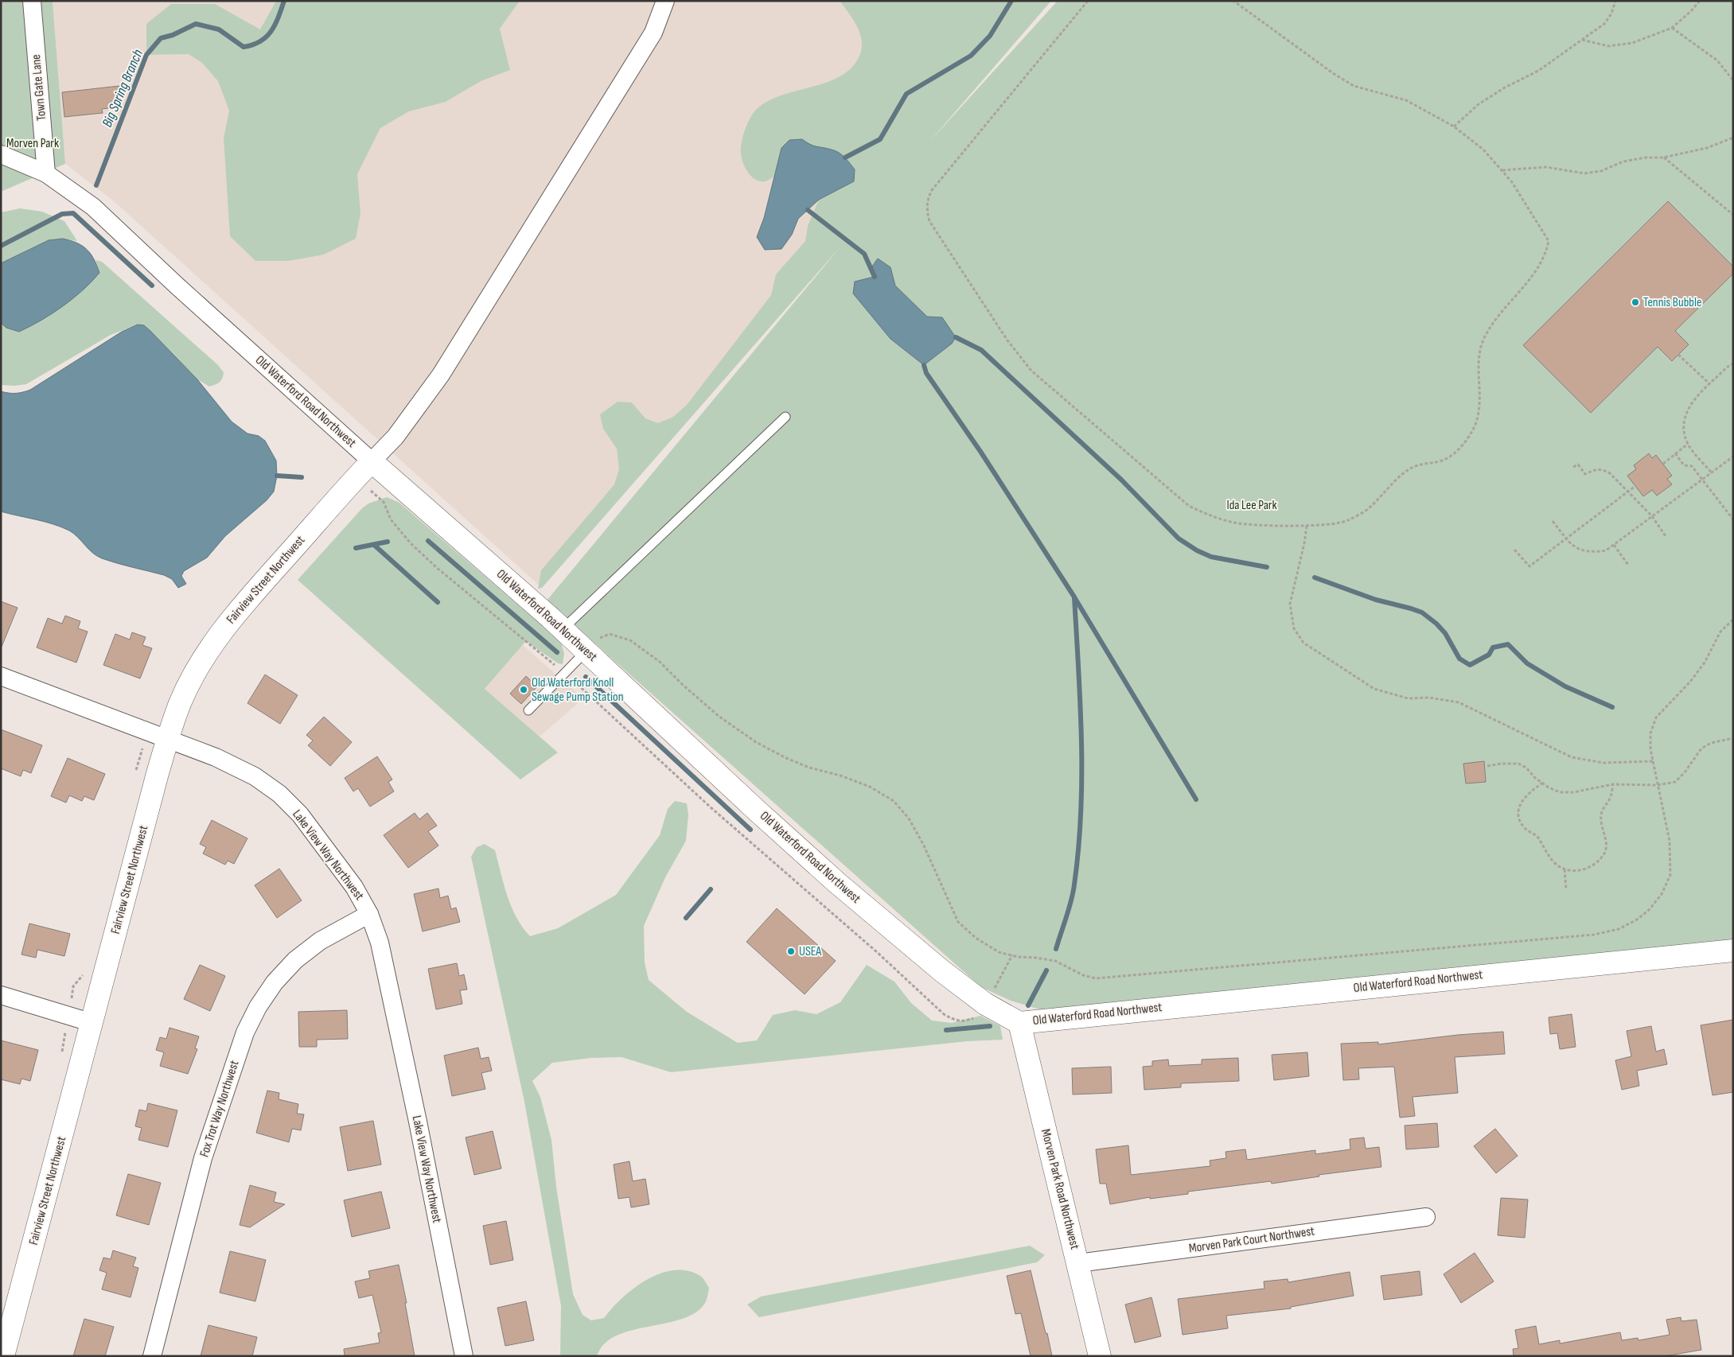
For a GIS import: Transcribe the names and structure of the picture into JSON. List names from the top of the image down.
{
  "streets": {
    "street": [
      "Town Gate Lane",
      "Old Waterford Road Northwest",
      "Fairview Street Northwest",
      "Lake View Way Northwest",
      "Fox Trot Way Northwest",
      "Morven Park Road Northwest",
      "Morven Park Court Northwest"
    ]
  },
  "crossings": [
    ["Town Gate Lane", "Old Waterford Road Northwest"],
    ["Old Waterford Road Northwest", "Fairview Street Northwest"],
    ["Old Waterford Road Northwest", "Morven Park Road Northwest"],
    ["Fairview Street Northwest", "Lake View Way Northwest"],
    ["Lake View Way Northwest", "Fox Trot Way Northwest"],
    ["Morven Park Road Northwest", "Morven Park Court Northwest"]
  ],
  "water": ["Big Spring Branch"],
  "parks": ["Morven Park", "Ida Lee Park"],
  "places": ["Tennis Bubble", "Old Waterford Knoll Sewage Pump Station", "USEA"]
}
